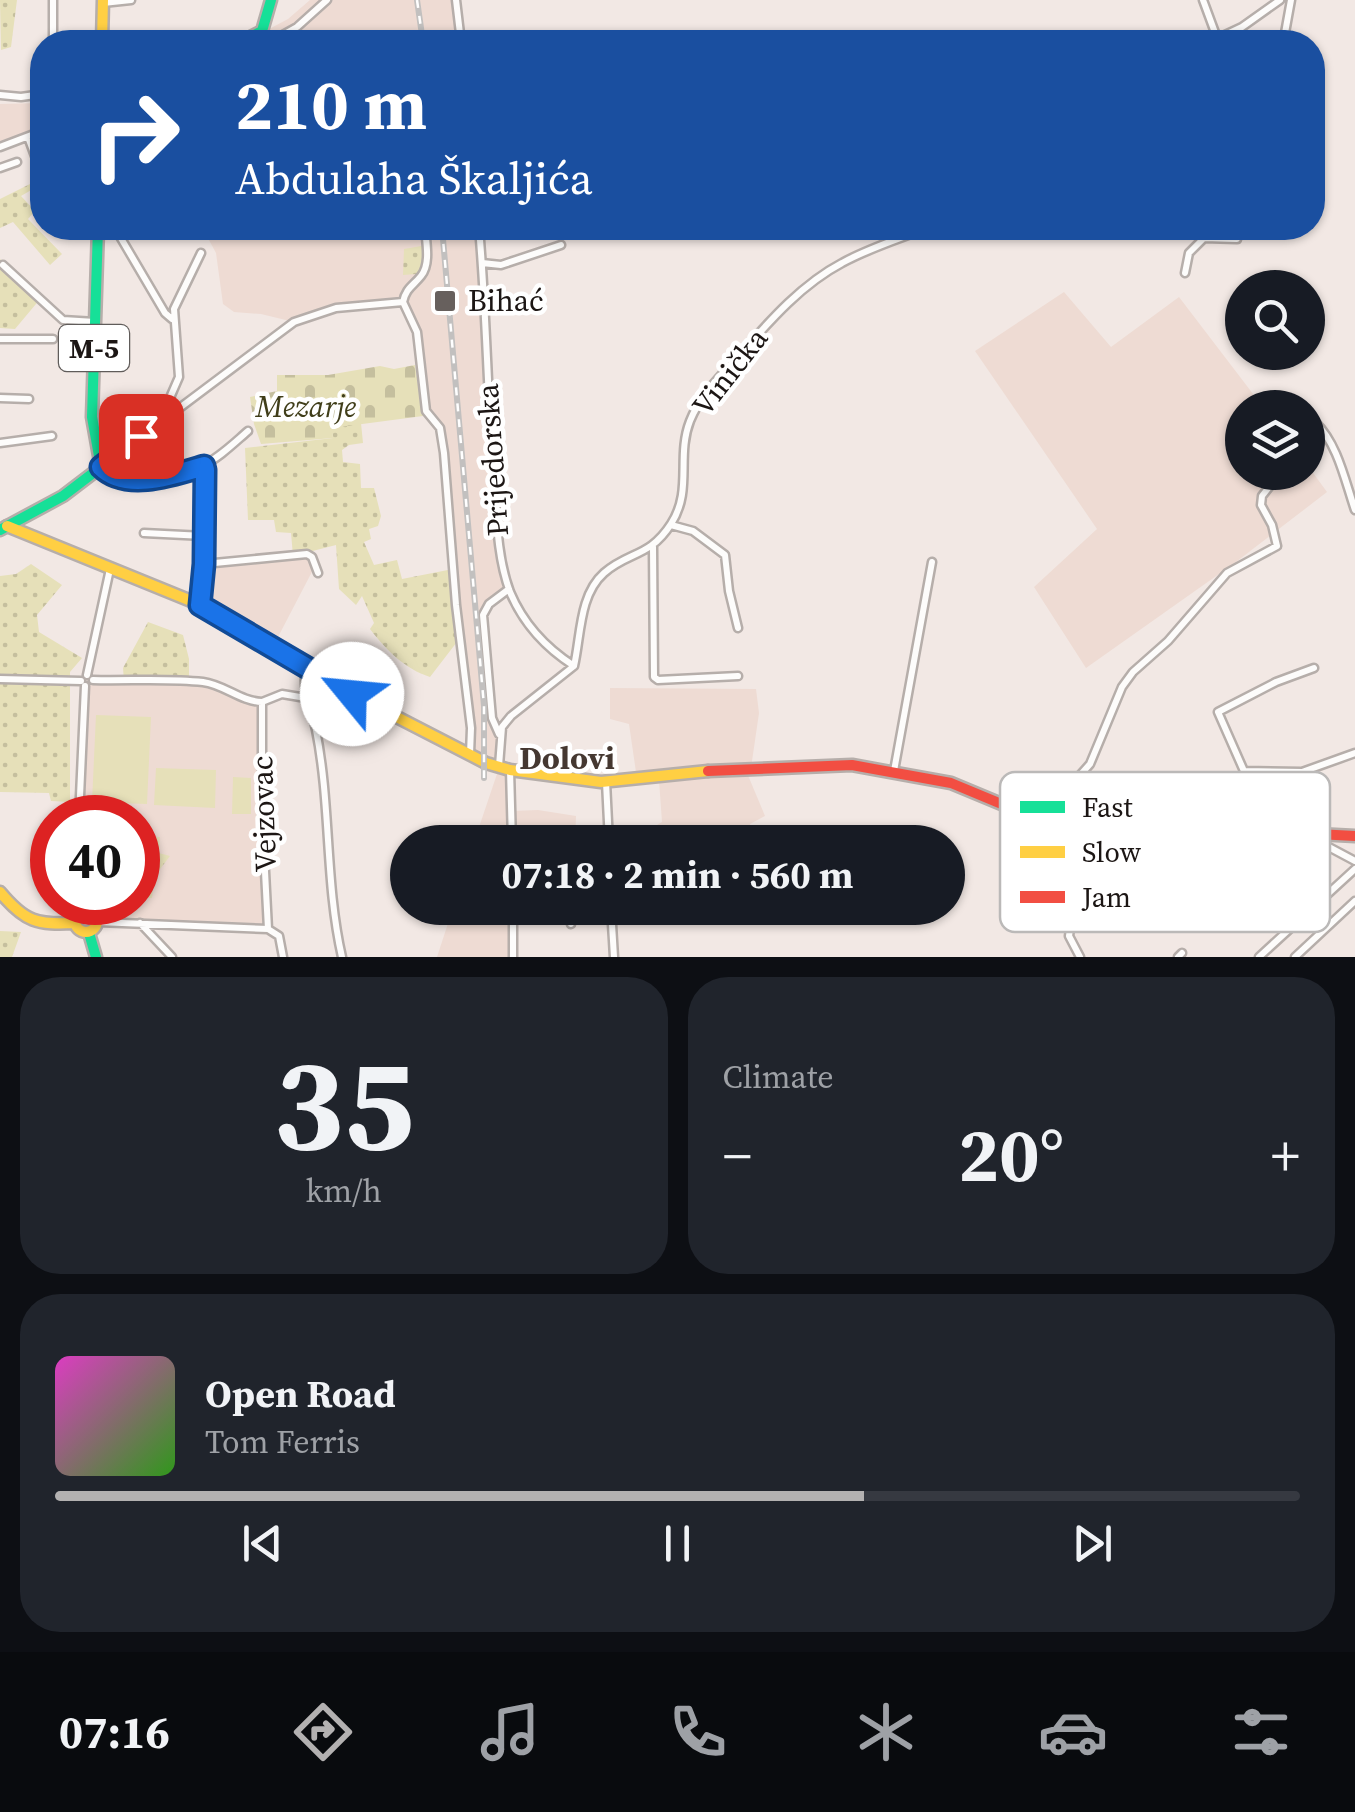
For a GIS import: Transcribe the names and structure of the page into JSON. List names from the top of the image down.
{
  "streets": {
    "street": [
      "M-5",
      "Vinička",
      "Prijedorska",
      "Vejzovac"
    ]
  },
  "crossings": [
    ["Vinička", "Prijedorska"]
  ],
  "districts": ["Dolovi"],
  "parks": ["Mezarje"],
  "places": {
    "transit": ["Bihać"]
  },
  "legend": ["Fast", "Slow", "Jam"],
  "page": {
    "turn": ["210 m", "Abdulaha Škaljića"],
    "limit": "40",
    "trip": "07:18 · 2 min · 560 m",
    "tile": [
      ["35", "km/h"],
      "Climate"
    ],
    "heat": ["−", "20°", "+"],
    "song": ["Open Road", "Tom Ferris"],
    "tabs": "07:16"
  }
}
